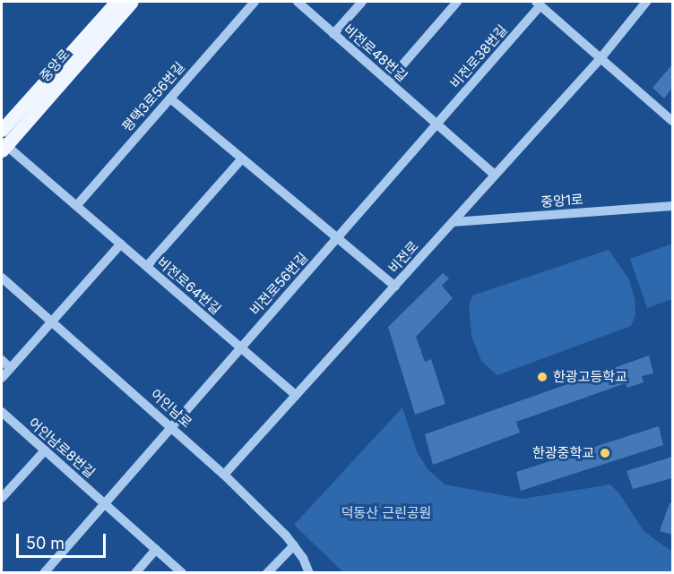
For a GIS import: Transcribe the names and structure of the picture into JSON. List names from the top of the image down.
{
  "streets": {
    "main road": ["중앙로"],
    "street": [
      "비전로48번길",
      "비전로38번길",
      "평택3로56번길",
      "중앙1로",
      "비전로",
      "비전로56번길",
      "비전로64번길",
      "어인남로",
      "어인남로8번길"
    ]
  },
  "crossings": [
    ["비전로48번길", "비전로38번길"],
    ["비전로48번길", "비전로"],
    ["비전로38번길", "비전로"],
    ["중앙로", "비전로64번길"],
    ["평택3로56번길", "비전로64번길"],
    ["중앙1로", "비전로"],
    ["비전로", "비전로64번길"],
    ["비전로", "어인남로"],
    ["비전로56번길", "비전로64번길"]
  ],
  "parks": ["덕동산 근린공원"],
  "places": ["한광고등학교", "한광중학교"],
  "scale_bar": "50 m"
}
